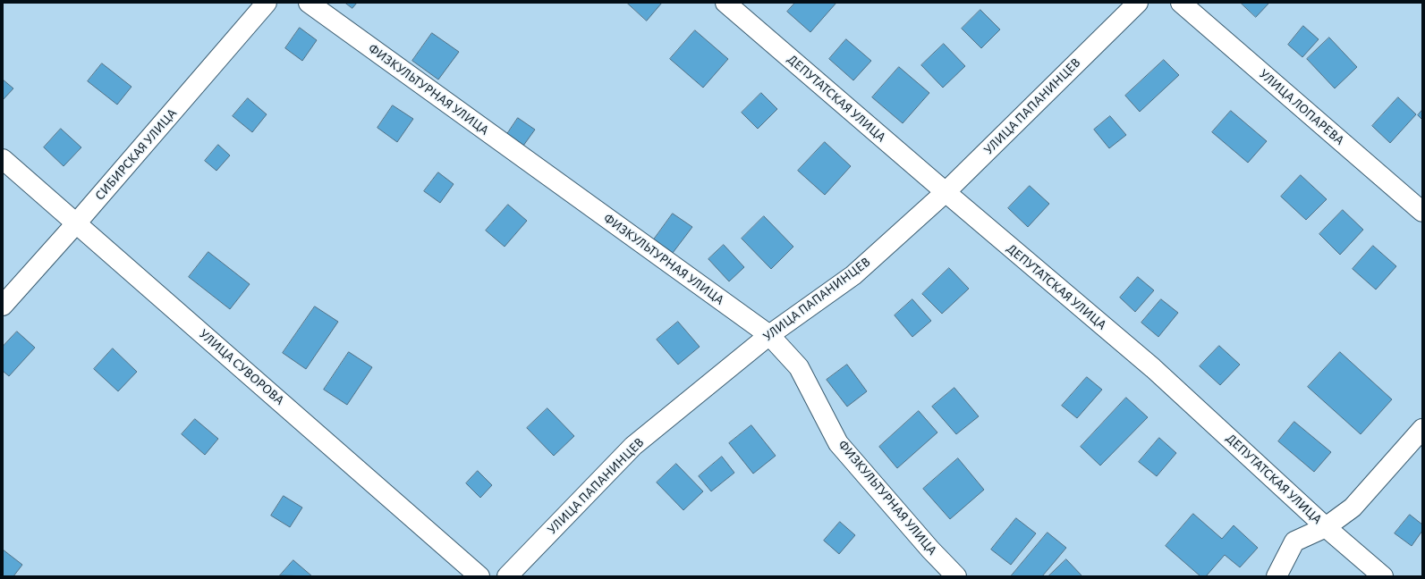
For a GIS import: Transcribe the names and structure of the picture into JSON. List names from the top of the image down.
{
  "streets": {
    "street": [
      "ФИЗКУЛЬТУРНАЯ УЛИЦА",
      "ДЕПУТАТСКАЯ УЛИЦА",
      "УЛИЦА ПАПАНИНЦЕВ",
      "УЛИЦА ЛОПАРЕВА",
      "СИБИРСКАЯ УЛИЦА",
      "УЛИЦА СУВОРОВА"
    ]
  },
  "crossings": [
    ["ФИЗКУЛЬТУРНАЯ УЛИЦА", "УЛИЦА ПАПАНИНЦЕВ"],
    ["ДЕПУТАТСКАЯ УЛИЦА", "УЛИЦА ПАПАНИНЦЕВ"],
    ["СИБИРСКАЯ УЛИЦА", "УЛИЦА СУВОРОВА"]
  ]
}
